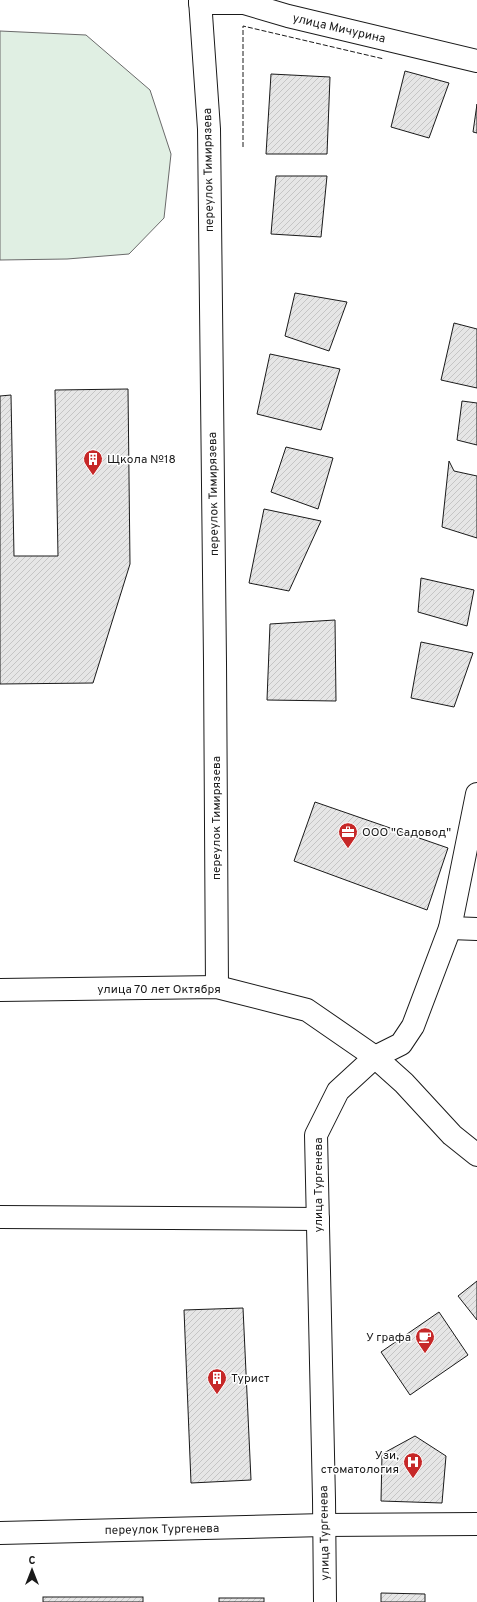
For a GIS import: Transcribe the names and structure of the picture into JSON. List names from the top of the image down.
{
  "streets": {
    "street": [
      "улица Мичурина",
      "переулок Тимирязева",
      "улица 70 лет Октября",
      "улица Тургенева",
      "переулок Тургенева"
    ]
  },
  "crossings": [
    ["улица Мичурина", "переулок Тимирязева"],
    ["переулок Тимирязева", "улица 70 лет Октября"],
    ["улица 70 лет Октября", "улица Тургенева"],
    ["улица Тургенева", "переулок Тургенева"]
  ],
  "places": {
    "building": ["Щкола №18", "Турист"],
    "office": ["ООО \"Садовод\""],
    "cafe": ["У графа"],
    "hospital": ["Узи, стоматология"]
  },
  "north": "top"
}
